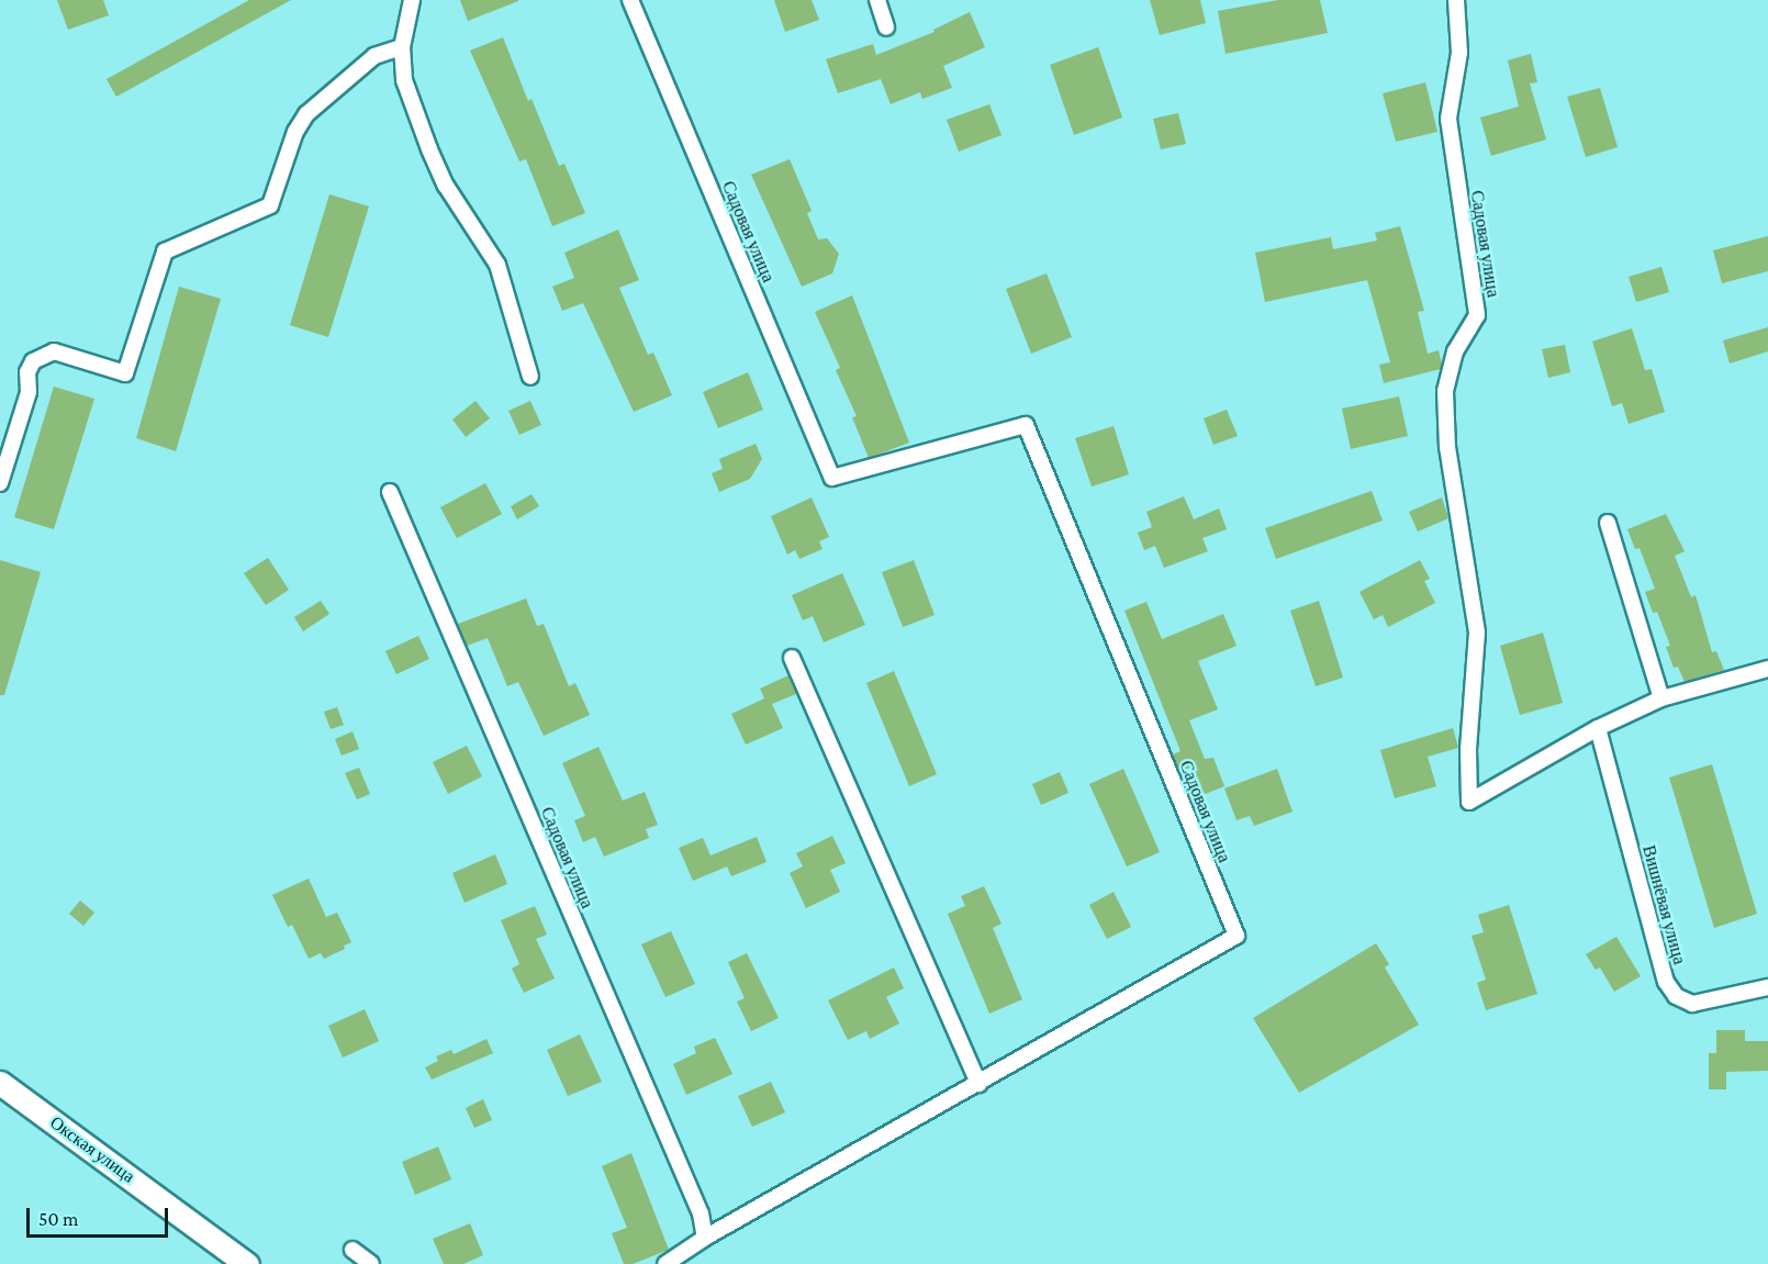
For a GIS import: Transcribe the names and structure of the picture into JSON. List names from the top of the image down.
{
  "streets": {
    "main road": ["Окская улица"],
    "street": ["Садовая улица", "Вишнёвая улица"]
  },
  "crossings": [
    ["Садовая улица", "Вишнёвая улица"]
  ],
  "scale_bar": "50 m"
}
